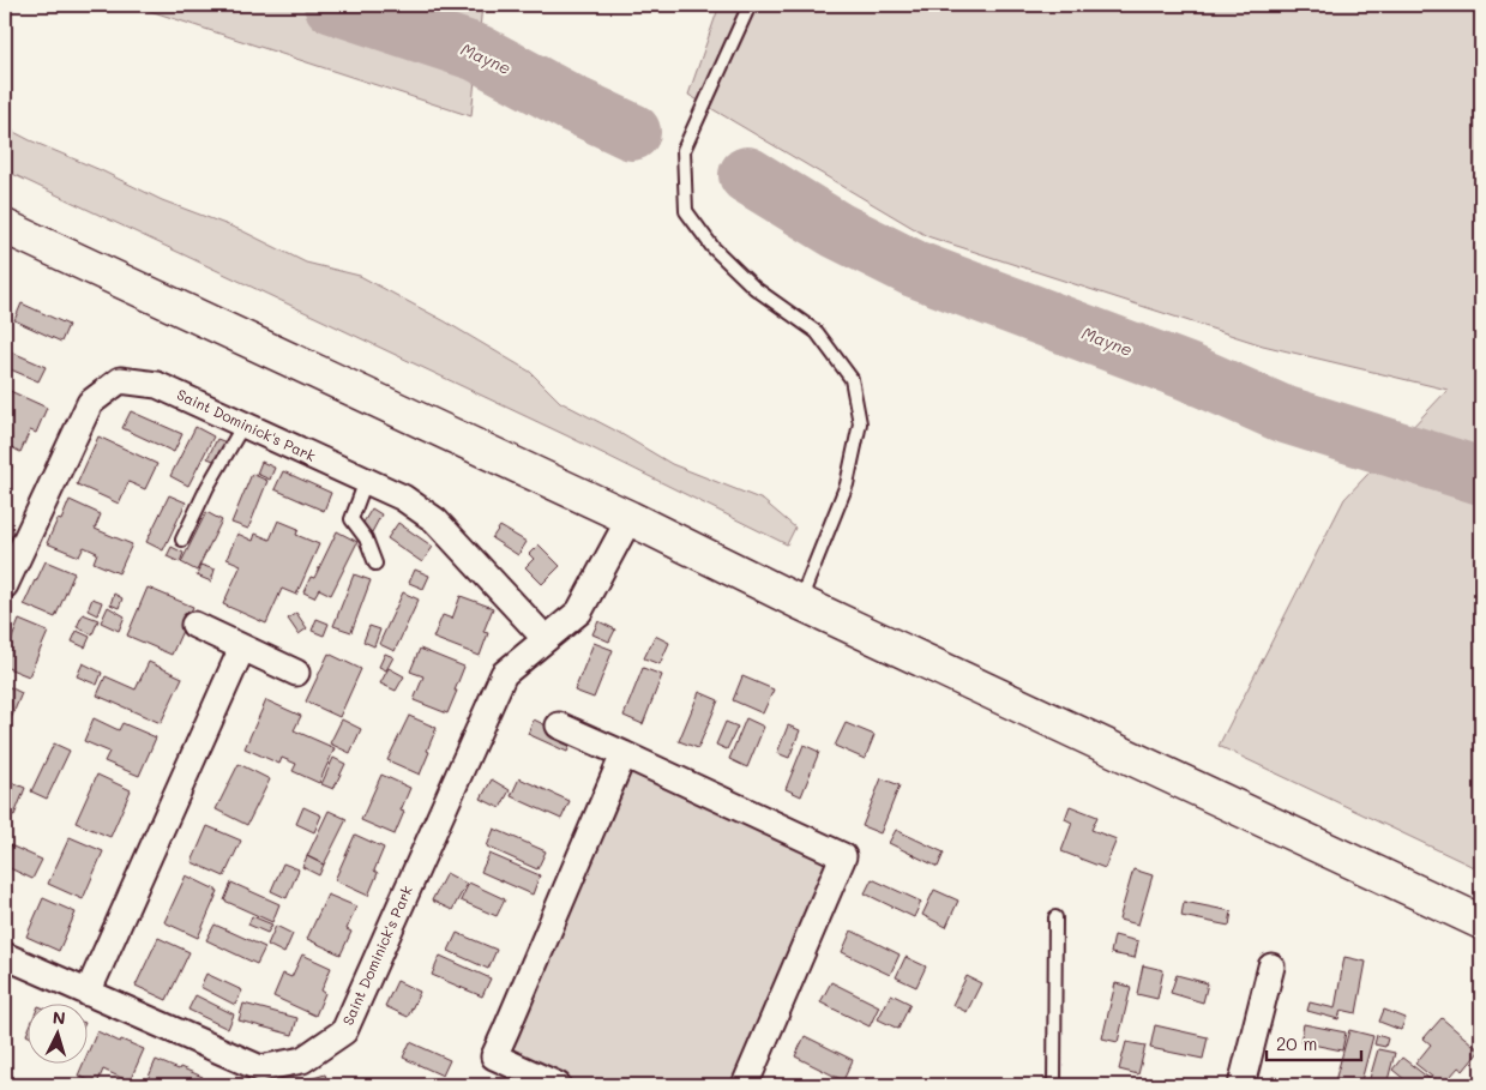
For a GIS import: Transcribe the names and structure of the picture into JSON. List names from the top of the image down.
{
  "streets": {
    "street": ["Saint Dominick's Park"]
  },
  "water": ["Mayne"],
  "scale_bar": "20 m",
  "north": "top"
}
